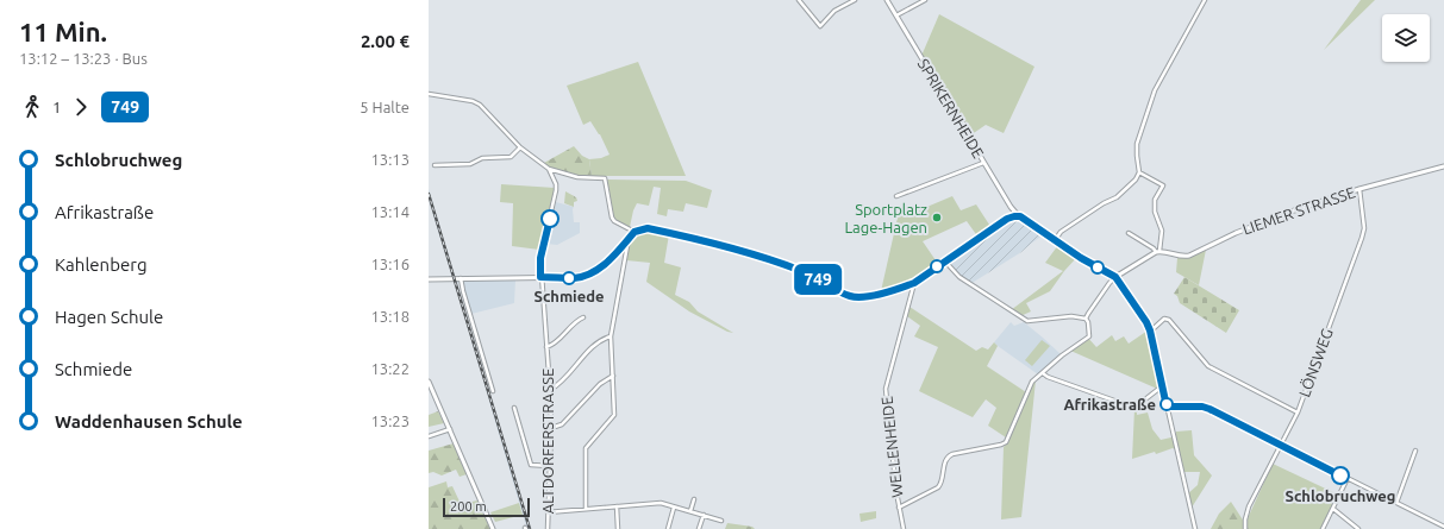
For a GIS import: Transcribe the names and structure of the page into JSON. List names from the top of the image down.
{
  "streets": {
    "main road": ["SPRIKERNHEIDE", "LIEMER STRASSE"],
    "street": ["LÖNSWEG", "ALTDORFERSTRASSE", "WELLENHEIDE"]
  },
  "crossings": [
    ["LIEMER STRASSE", "LÖNSWEG"]
  ],
  "places": [
    "Sportplatz Lage-Hagen",
    "Schmiede",
    "Afrikastraße",
    "Schlobruchweg"
  ],
  "lines": ["bus line 749"],
  "scale_bar": "200 m",
  "page": {
    "heading": ["11 Min.", "13:12 – 13:23 · Bus", "2.00 €"],
    "on_map": "749",
    "legs": ["1", "749", "5 Halte"],
    "list": [
      {
        "name": "Schlobruchweg",
        "value": "13:13"
      },
      {
        "name": "Afrikastraße",
        "value": "13:14"
      },
      {
        "name": "Kahlenberg",
        "value": "13:16"
      },
      {
        "name": "Hagen Schule",
        "value": "13:18"
      },
      {
        "name": "Schmiede",
        "value": "13:22"
      },
      {
        "name": "Waddenhausen Schule",
        "value": "13:23"
      }
    ],
    "scale": "200 m"
  }
}
